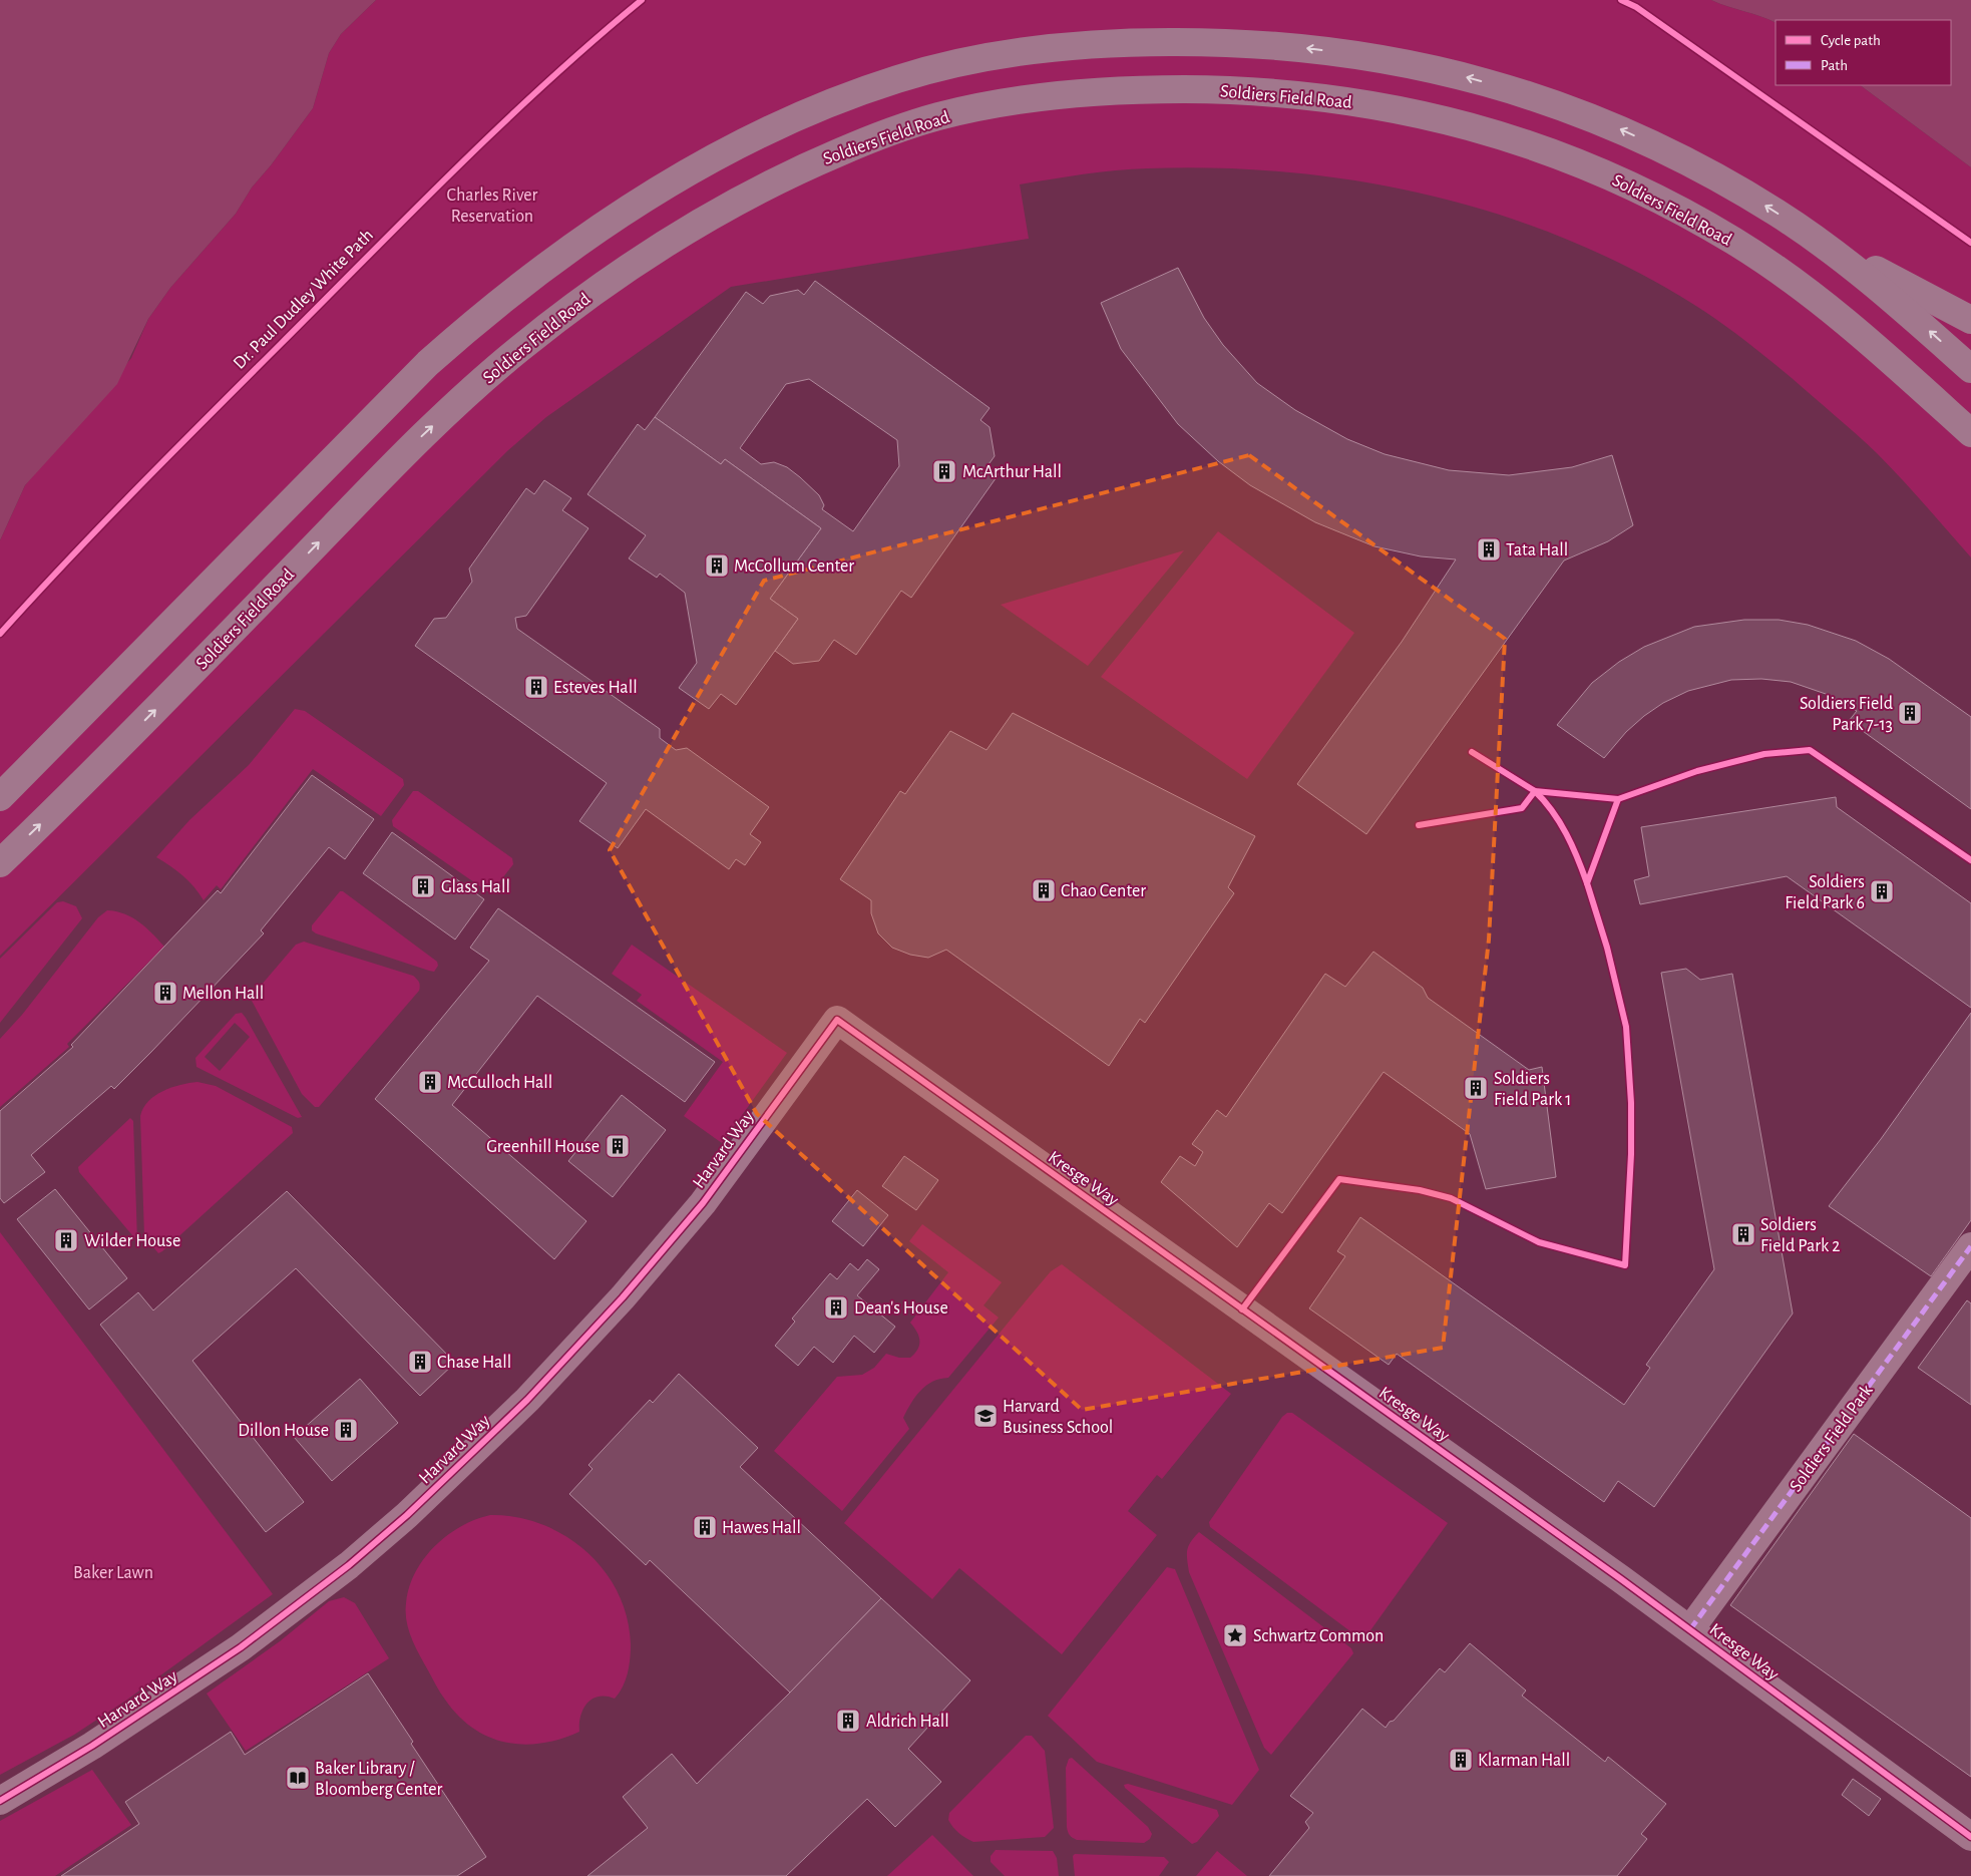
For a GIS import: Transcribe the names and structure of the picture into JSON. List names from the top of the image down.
{
  "streets": {
    "highway": ["Soldiers Field Road"],
    "street": ["Harvard Way", "Kresge Way", "Soldiers Field Park"],
    "cycle path": ["Dr. Paul Dudley White Path"]
  },
  "crossings": [
    ["Harvard Way", "Kresge Way"],
    ["Kresge Way", "Soldiers Field Park"]
  ],
  "one_way": ["Soldiers Field Road"],
  "parks": ["Charles River Reservation", "Baker Lawn"],
  "places": {
    "building": [
      "McArthur Hall",
      "Tata Hall",
      "McCollum Center",
      "Esteves Hall",
      "Soldiers Field Park 7-13",
      "Glass Hall",
      "Chao Center",
      "Soldiers Field Park 6",
      "Mellon Hall",
      "McCulloch Hall",
      "Soldiers Field Park 1",
      "Greenhill House",
      "Soldiers Field Park 2",
      "Wilder House",
      "Dean's House",
      "Chase Hall",
      "Dillon House",
      "Hawes Hall",
      "Aldrich Hall",
      "Klarman Hall"
    ],
    "school or university": ["Harvard Business School"],
    "place": ["Schwartz Common"],
    "library": ["Baker Library / Bloomberg Center"]
  },
  "legend": ["Cycle path", "Path"]
}
